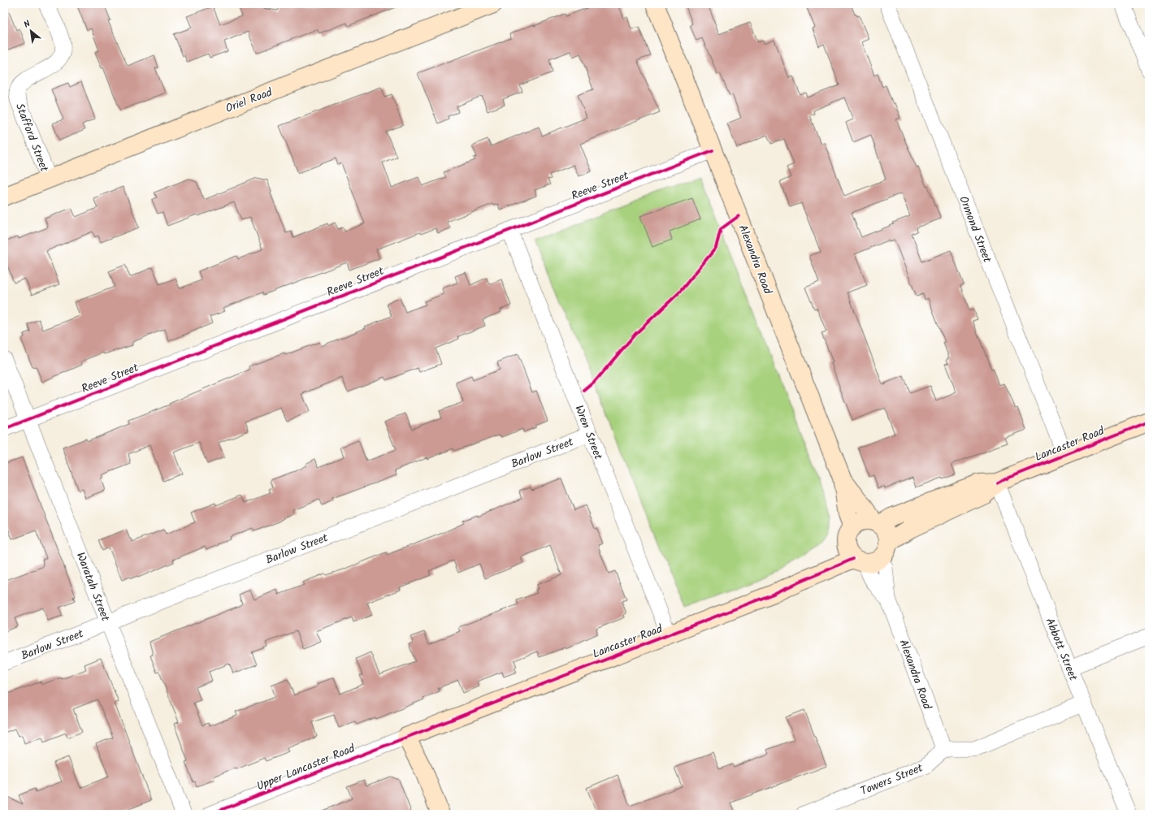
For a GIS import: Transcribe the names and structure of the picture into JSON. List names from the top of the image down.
{
  "streets": {
    "street": [
      "Oriel Road",
      "Stafford Street",
      "Reeve Street",
      "Ormond Street",
      "Alexandra Road",
      "Wren Street",
      "Lancaster Road",
      "Barlow Street",
      "Waratah Street",
      "Abbott Street",
      "Upper Lancaster Road",
      "Towers Street"
    ]
  },
  "crossings": [
    ["Oriel Road", "Stafford Street"],
    ["Reeve Street", "Alexandra Road"],
    ["Reeve Street", "Wren Street"],
    ["Reeve Street", "Waratah Street"],
    ["Ormond Street", "Lancaster Road"],
    ["Alexandra Road", "Lancaster Road"],
    ["Alexandra Road", "Towers Street"],
    ["Wren Street", "Lancaster Road"],
    ["Wren Street", "Barlow Street"],
    ["Lancaster Road", "Abbott Street"],
    ["Lancaster Road", "Upper Lancaster Road"],
    ["Barlow Street", "Waratah Street"]
  ],
  "north": "top left"
}
